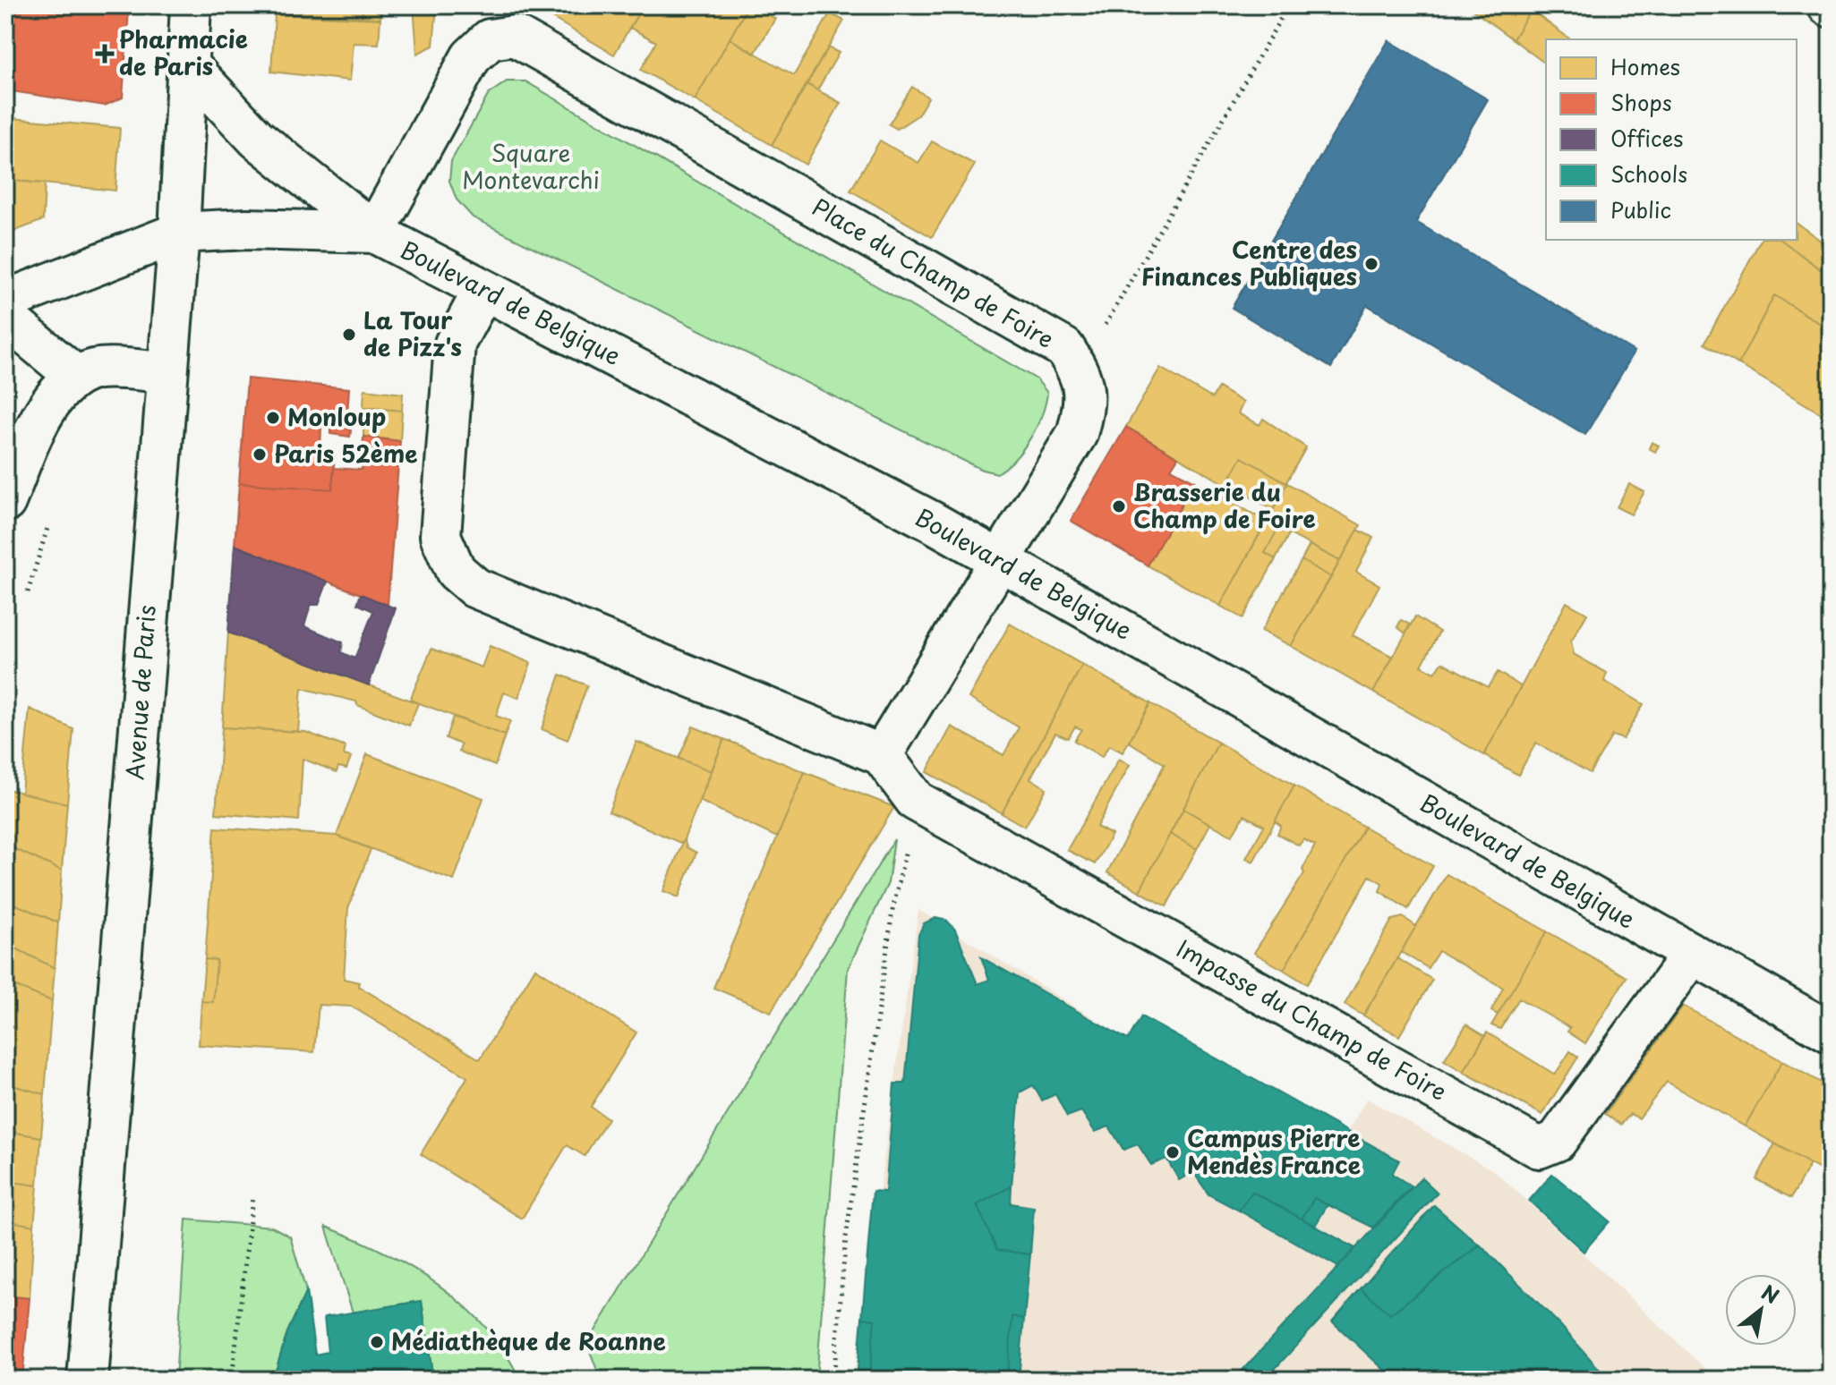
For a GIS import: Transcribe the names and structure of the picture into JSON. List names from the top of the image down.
{
  "streets": {
    "main road": [
      "Place du Champ de Foire",
      "Boulevard de Belgique",
      "Avenue de Paris",
      "Impasse du Champ de Foire"
    ]
  },
  "crossings": [
    ["Place du Champ de Foire", "Boulevard de Belgique"],
    ["Boulevard de Belgique", "Avenue de Paris"],
    ["Boulevard de Belgique", "Impasse du Champ de Foire"]
  ],
  "parks": ["Square Montevarchi"],
  "places": {
    "health": ["Pharmacie de Paris"],
    "other": [
      "Centre des Finances Publiques",
      "La Tour de Pizz's",
      "Monloup",
      "Paris 52ème",
      "Brasserie du Champ de Foire",
      "Campus Pierre Mendès France",
      "Médiathèque de Roanne"
    ]
  },
  "legend": [
    "Homes",
    "Shops",
    "Offices",
    "Schools",
    "Public"
  ],
  "north": "top right"
}
